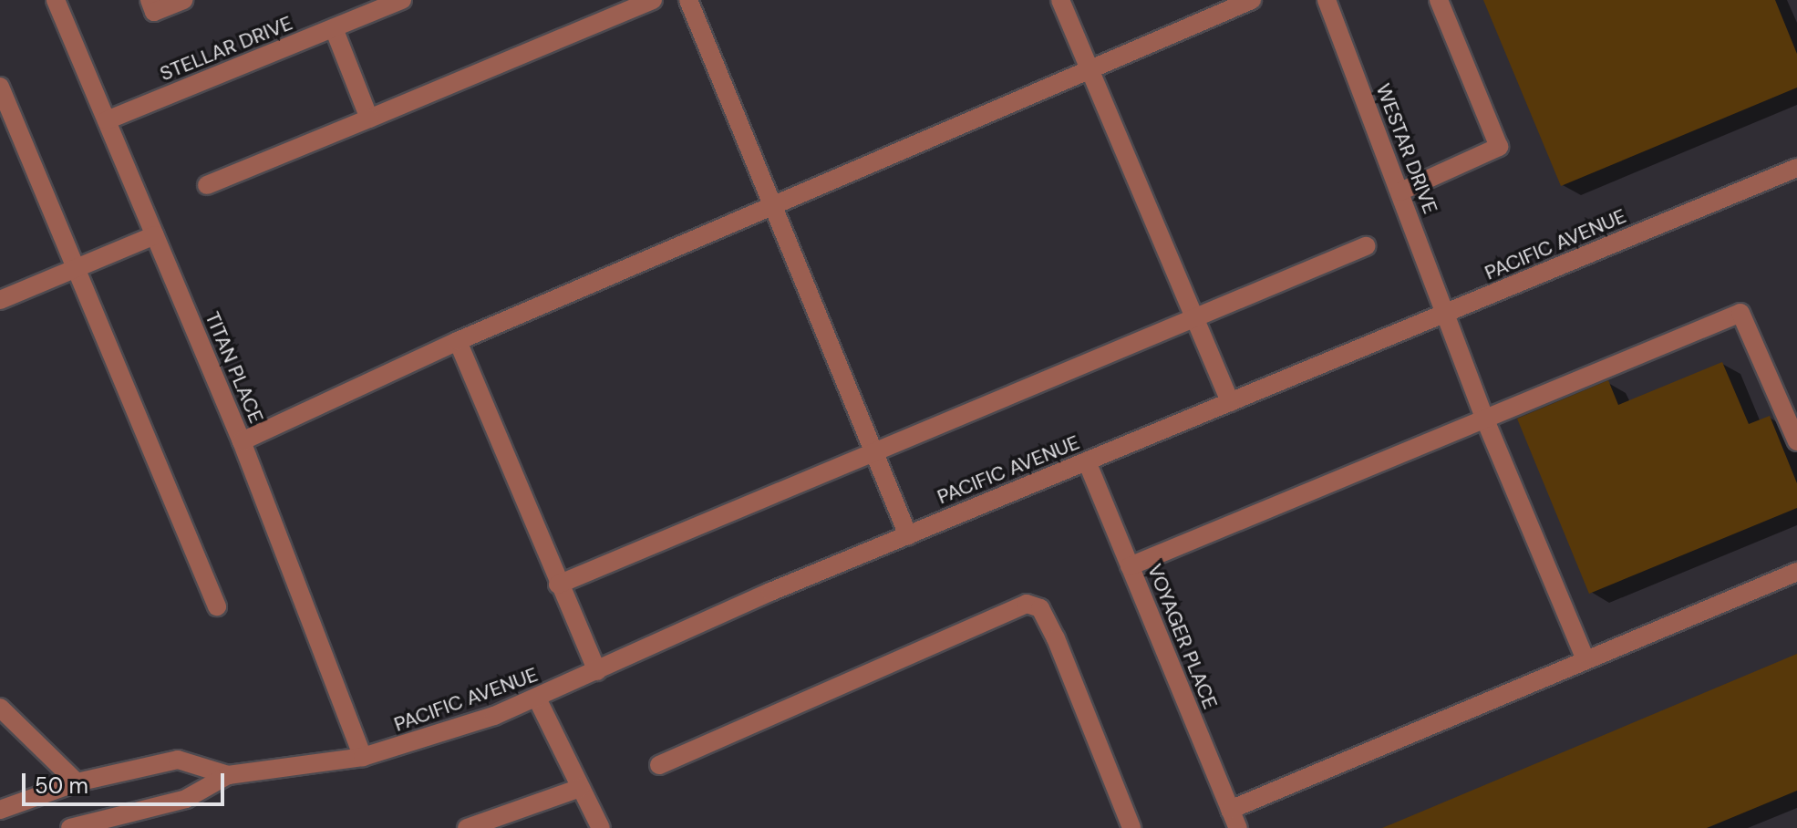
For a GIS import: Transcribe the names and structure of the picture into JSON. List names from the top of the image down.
{
  "streets": {
    "street": [
      "STELLAR DRIVE",
      "WESTAR DRIVE",
      "PACIFIC AVENUE",
      "TITAN PLACE",
      "VOYAGER PLACE"
    ]
  },
  "crossings": [
    ["STELLAR DRIVE", "TITAN PLACE"],
    ["WESTAR DRIVE", "PACIFIC AVENUE"],
    ["PACIFIC AVENUE", "TITAN PLACE"],
    ["PACIFIC AVENUE", "VOYAGER PLACE"]
  ],
  "scale_bar": "50 m"
}
